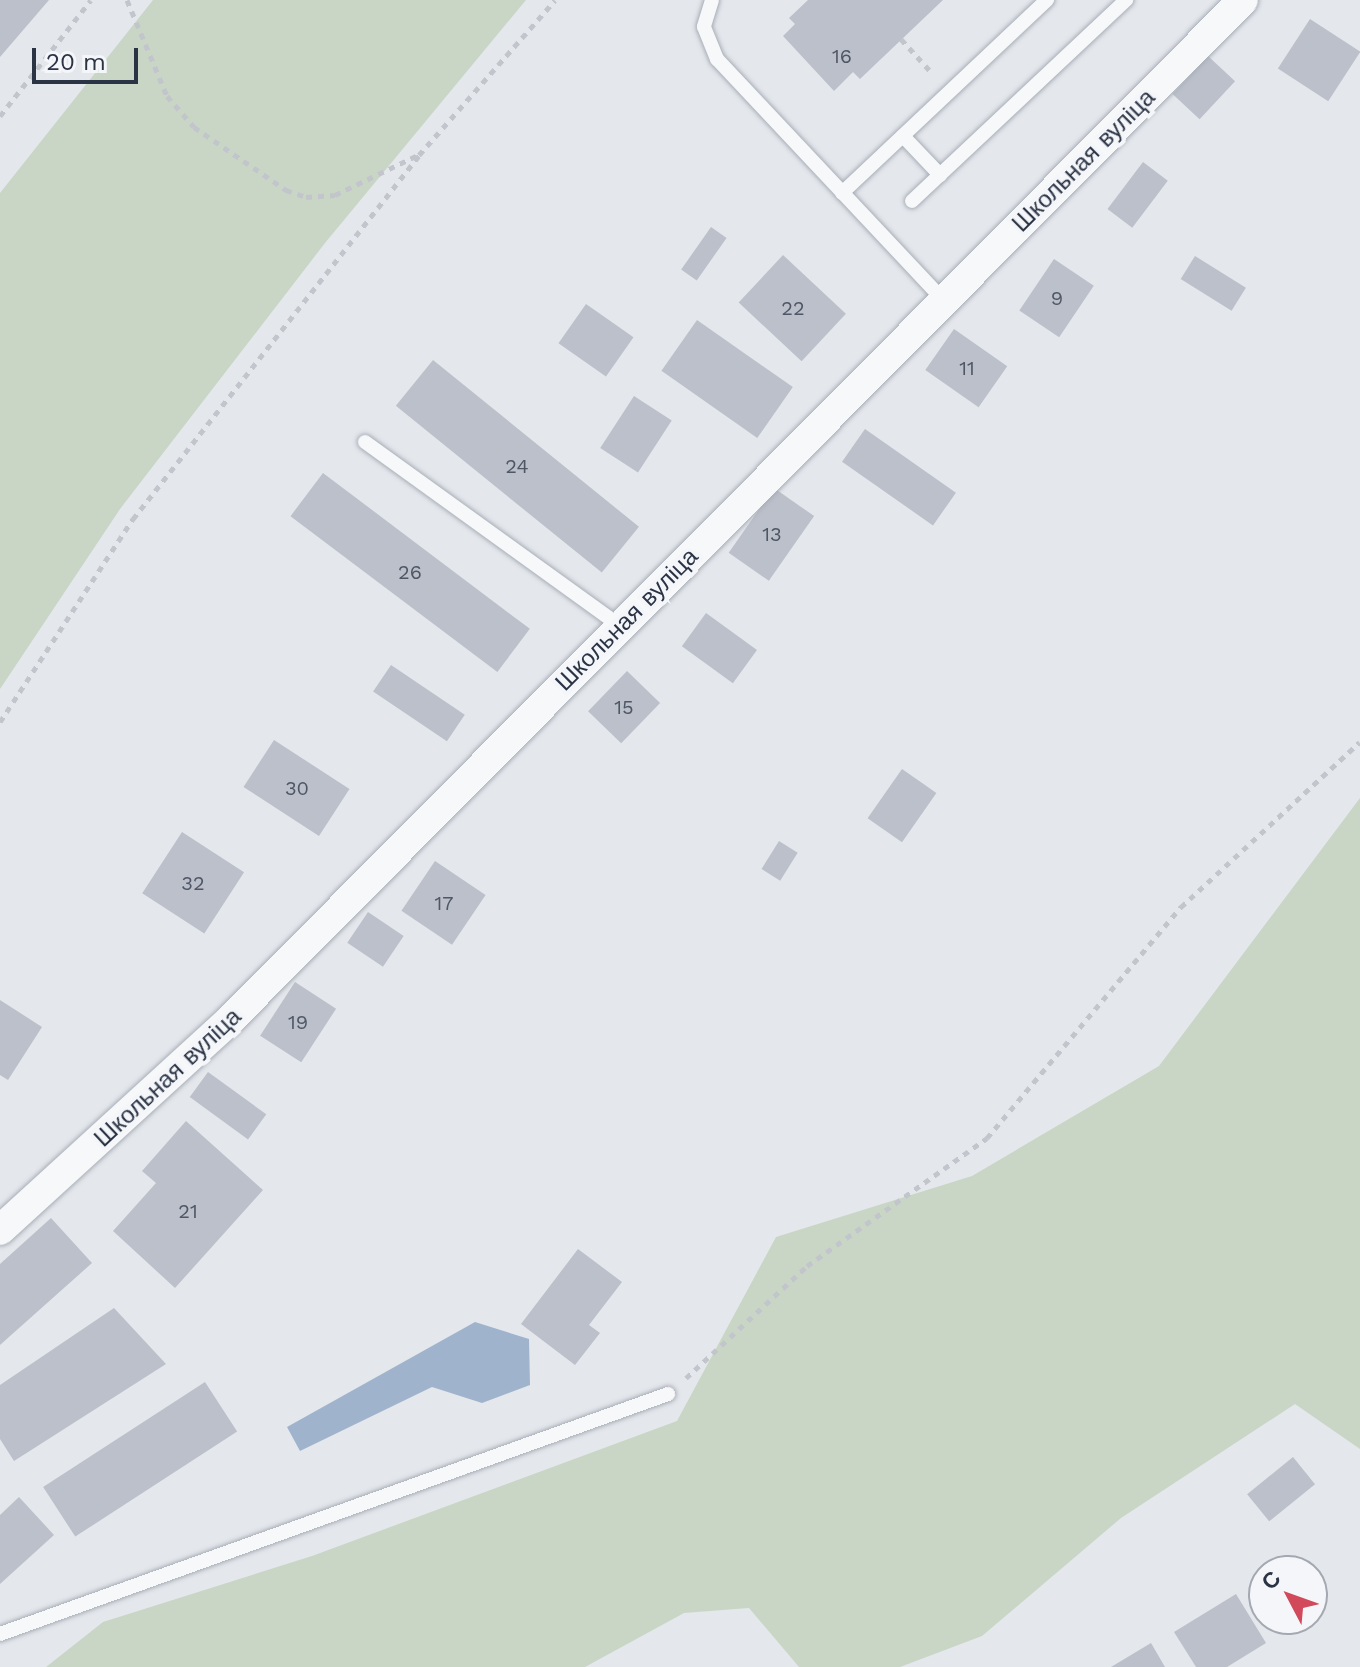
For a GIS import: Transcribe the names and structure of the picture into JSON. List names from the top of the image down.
{
  "streets": {
    "street": ["Школьная вуліца"]
  },
  "house_numbers": [
    "16",
    "9",
    "22",
    "11",
    "24",
    "13",
    "26",
    "15",
    "30",
    "32",
    "17",
    "19",
    "21"
  ],
  "scale_bar": "20 m",
  "north": "top left"
}
